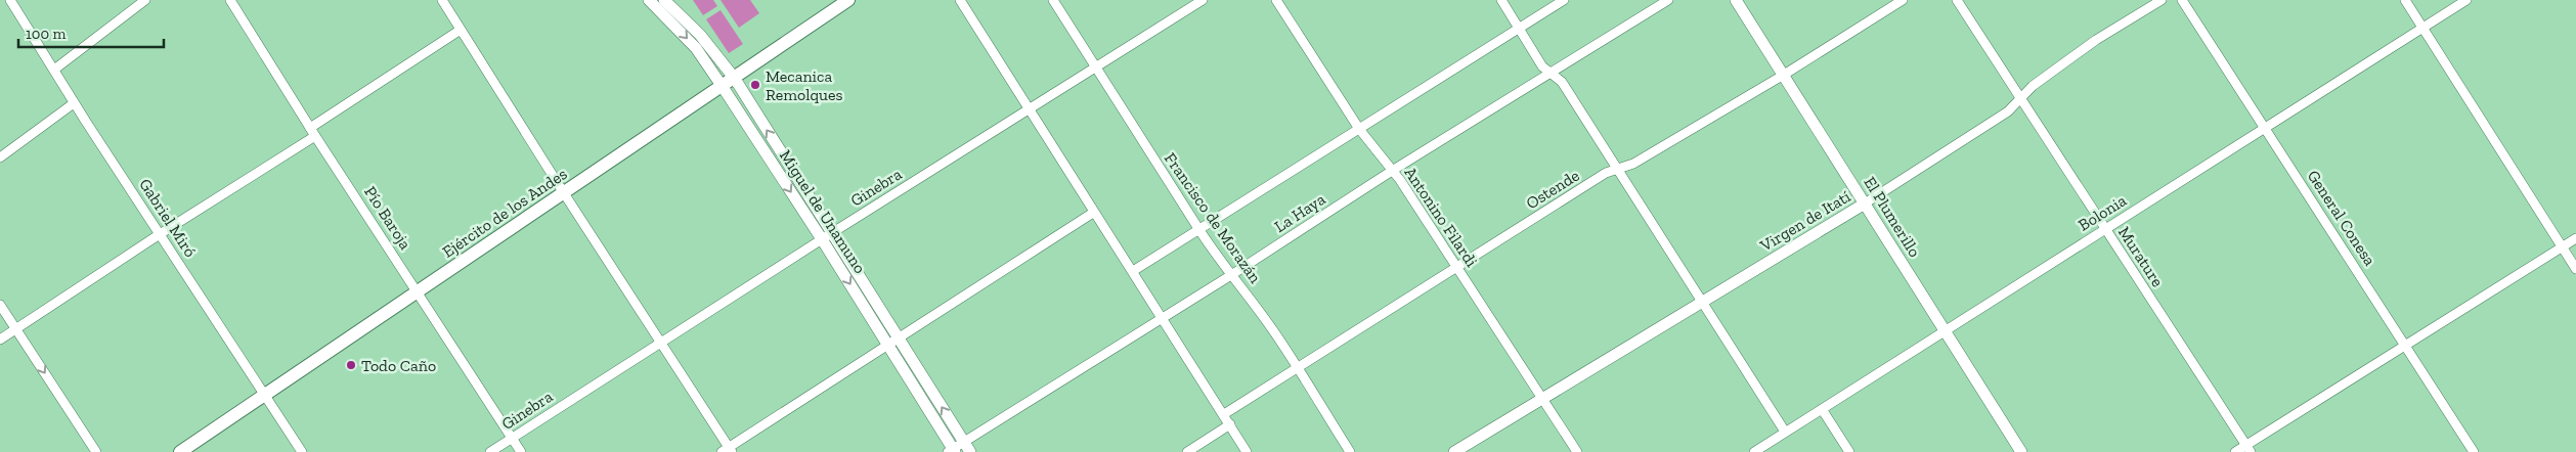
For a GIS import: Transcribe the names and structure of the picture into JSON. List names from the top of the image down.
{
  "streets": {
    "main road": ["Ejército de los Andes"],
    "street": [
      "Ginebra",
      "Ostende",
      "Miguel de Unamuno",
      "La Haya",
      "Bolonia",
      "Antonino Filardi",
      "El Plumerillo",
      "Gabriel Miró",
      "Pío Baroja",
      "Francisco de Morazán",
      "General Conesa",
      "Virgen de Itatí",
      "Murature"
    ]
  },
  "crossings": [
    ["Ginebra", "Miguel de Unamuno"],
    ["Ginebra", "Pío Baroja"],
    ["Ginebra", "Francisco de Morazán"],
    ["Ostende", "Antonino Filardi"],
    ["Ostende", "El Plumerillo"],
    ["Ostende", "Francisco de Morazán"],
    ["Miguel de Unamuno", "Ejército de los Andes"],
    ["Miguel de Unamuno", "La Haya"],
    ["Ejército de los Andes", "Gabriel Miró"],
    ["Ejército de los Andes", "Pío Baroja"],
    ["La Haya", "Antonino Filardi"],
    ["La Haya", "Francisco de Morazán"],
    ["Bolonia", "El Plumerillo"],
    ["Bolonia", "General Conesa"],
    ["Bolonia", "Murature"],
    ["Antonino Filardi", "Virgen de Itatí"],
    ["El Plumerillo", "Virgen de Itatí"],
    ["Virgen de Itatí", "Murature"]
  ],
  "places": ["Mecanica Remolques", "Todo Caño"],
  "scale_bar": "100 m"
}
